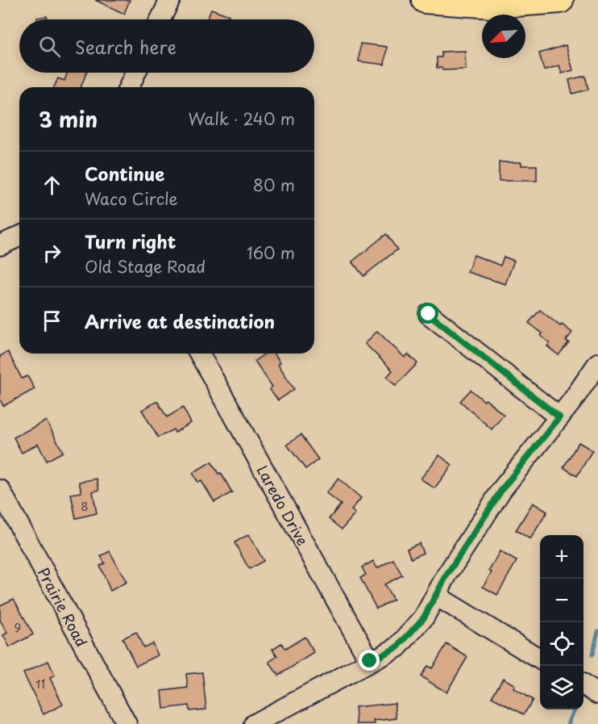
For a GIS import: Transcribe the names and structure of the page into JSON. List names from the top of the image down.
{
  "streets": {
    "street": ["Laredo Drive", "Prairie Road"]
  },
  "house_numbers": ["8", "9", "11"],
  "north": "bottom left",
  "page": {
    "search": "Search here",
    "heading": ["3 min", "Walk · 240 m"],
    "list": [
      ["Continue", "Waco Circle", "80 m"],
      ["Turn right", "Old Stage Road", "160 m"],
      "Arrive at destination"
    ],
    "map_buttons": ["+", "−"]
  }
}
